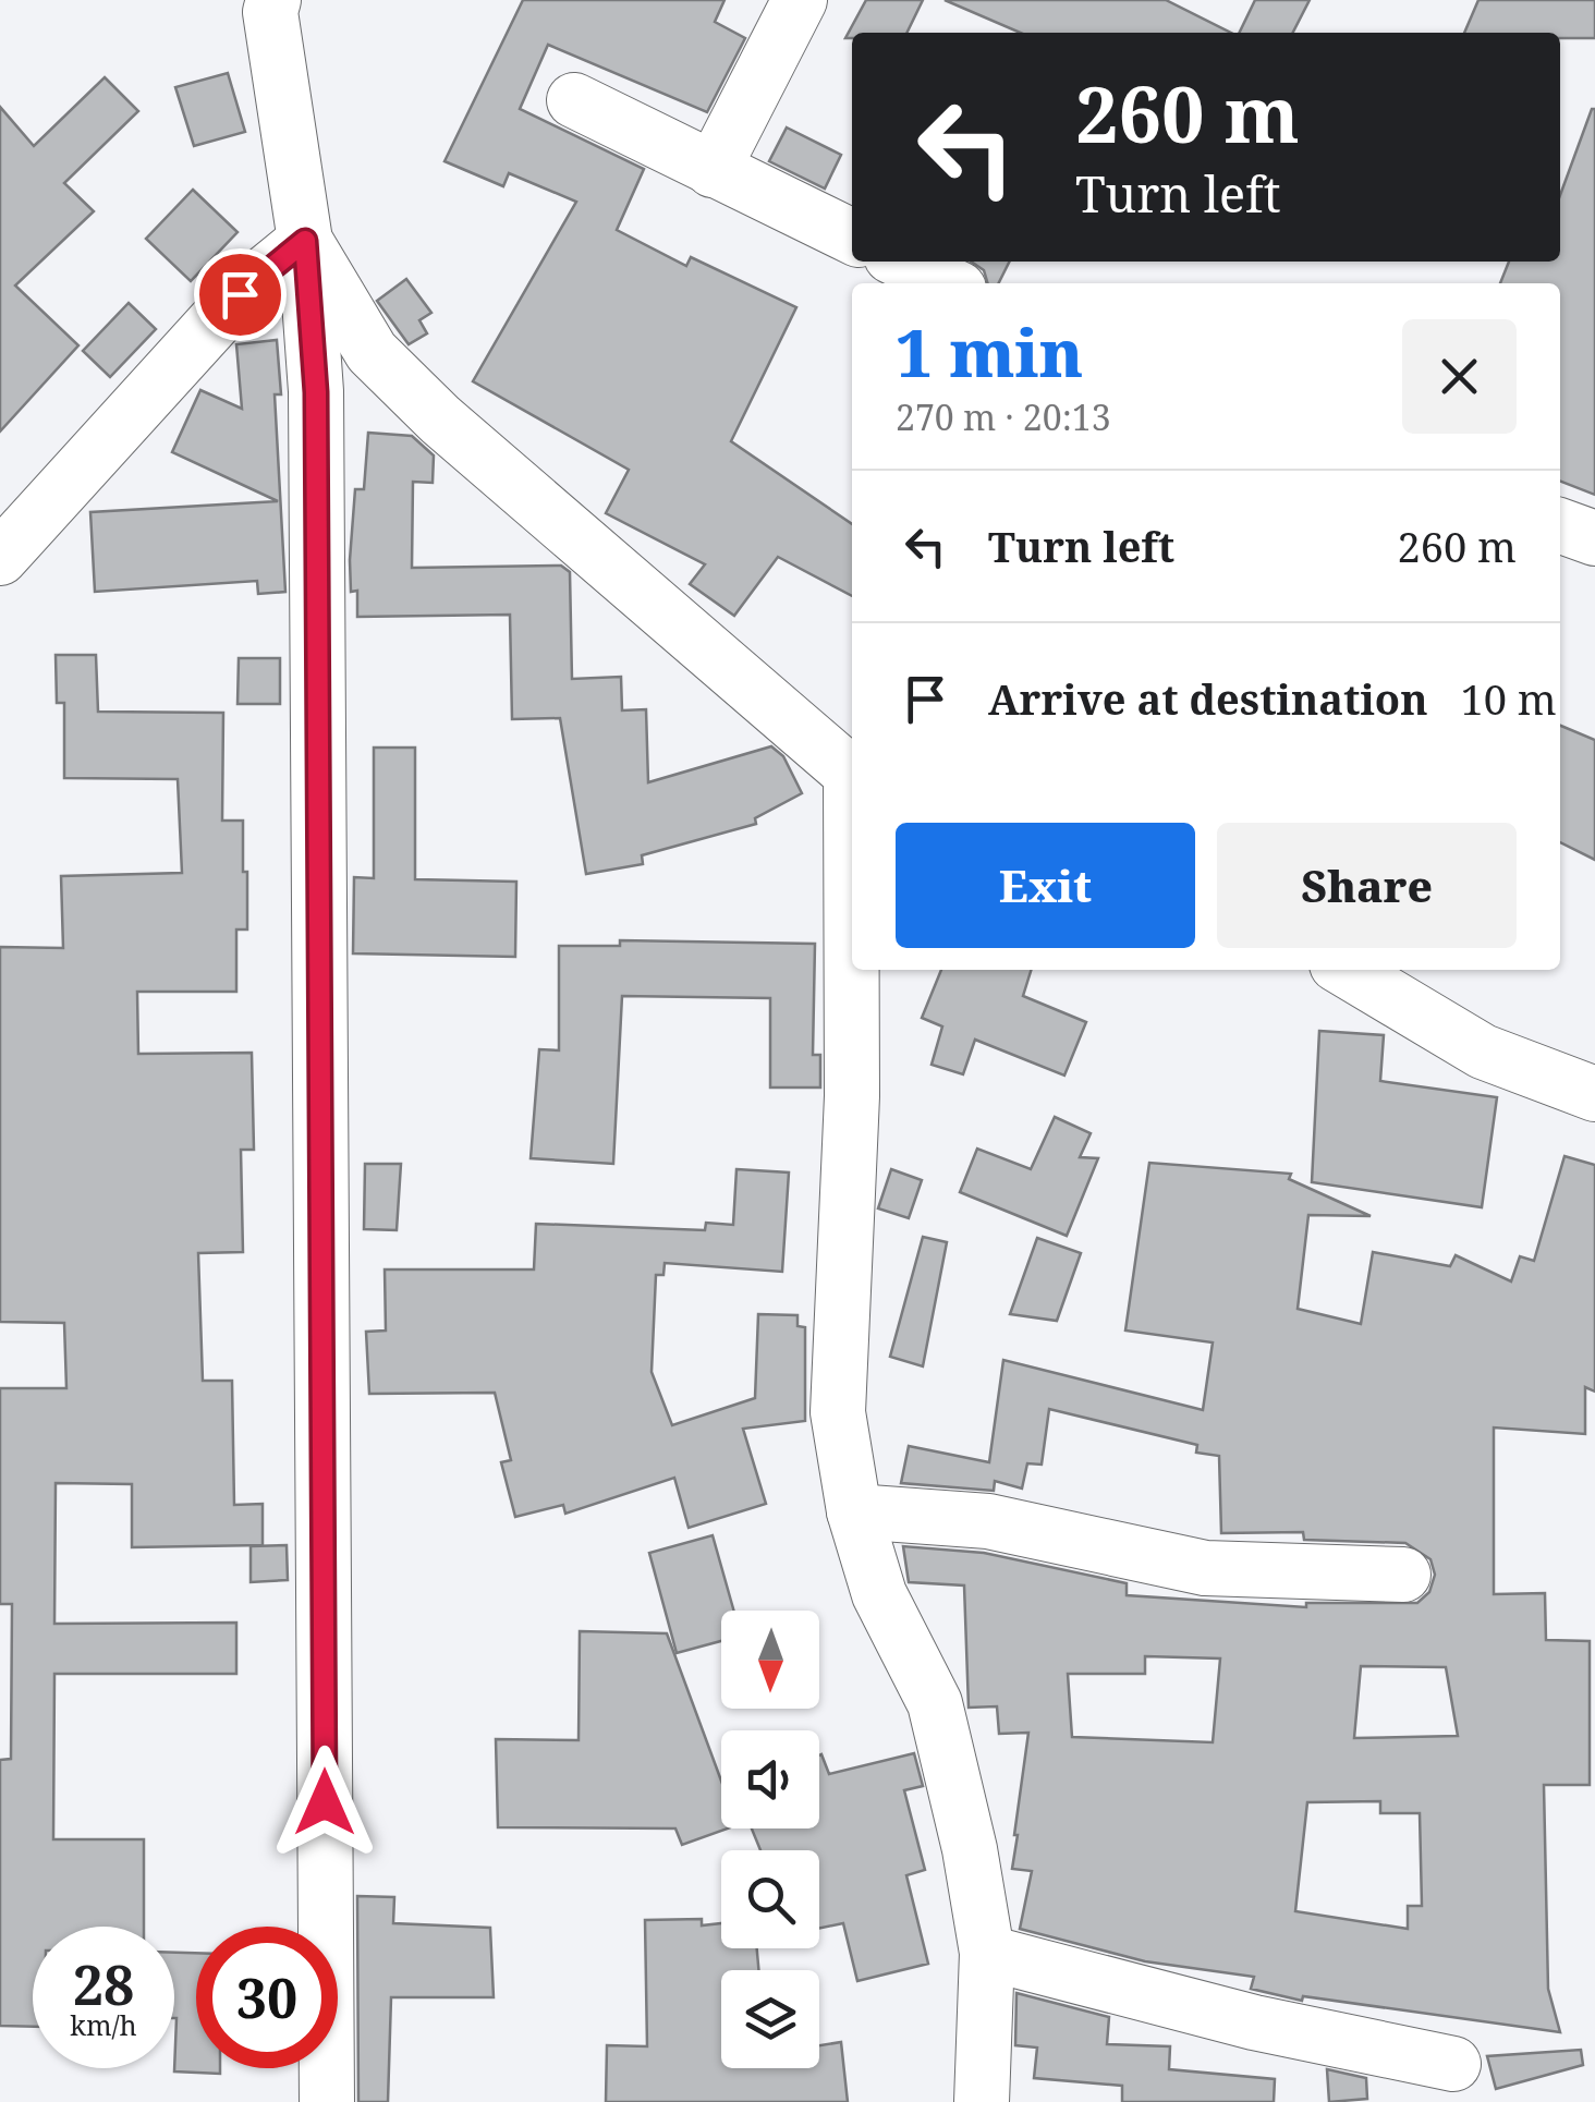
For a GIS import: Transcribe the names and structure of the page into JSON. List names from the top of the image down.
{
  "north": "bottom",
  "page": {
    "turn": ["260 m", "Turn left"],
    "heading": ["1 min", "270 m · 20:13"],
    "list": [
      {
        "name": "Turn left",
        "value": "260 m"
      },
      {
        "name": "Arrive at destination",
        "value": "10 m"
      }
    ],
    "buttons": ["Exit", "Share"],
    "speed": "28 km/h",
    "limit": "30"
  }
}
